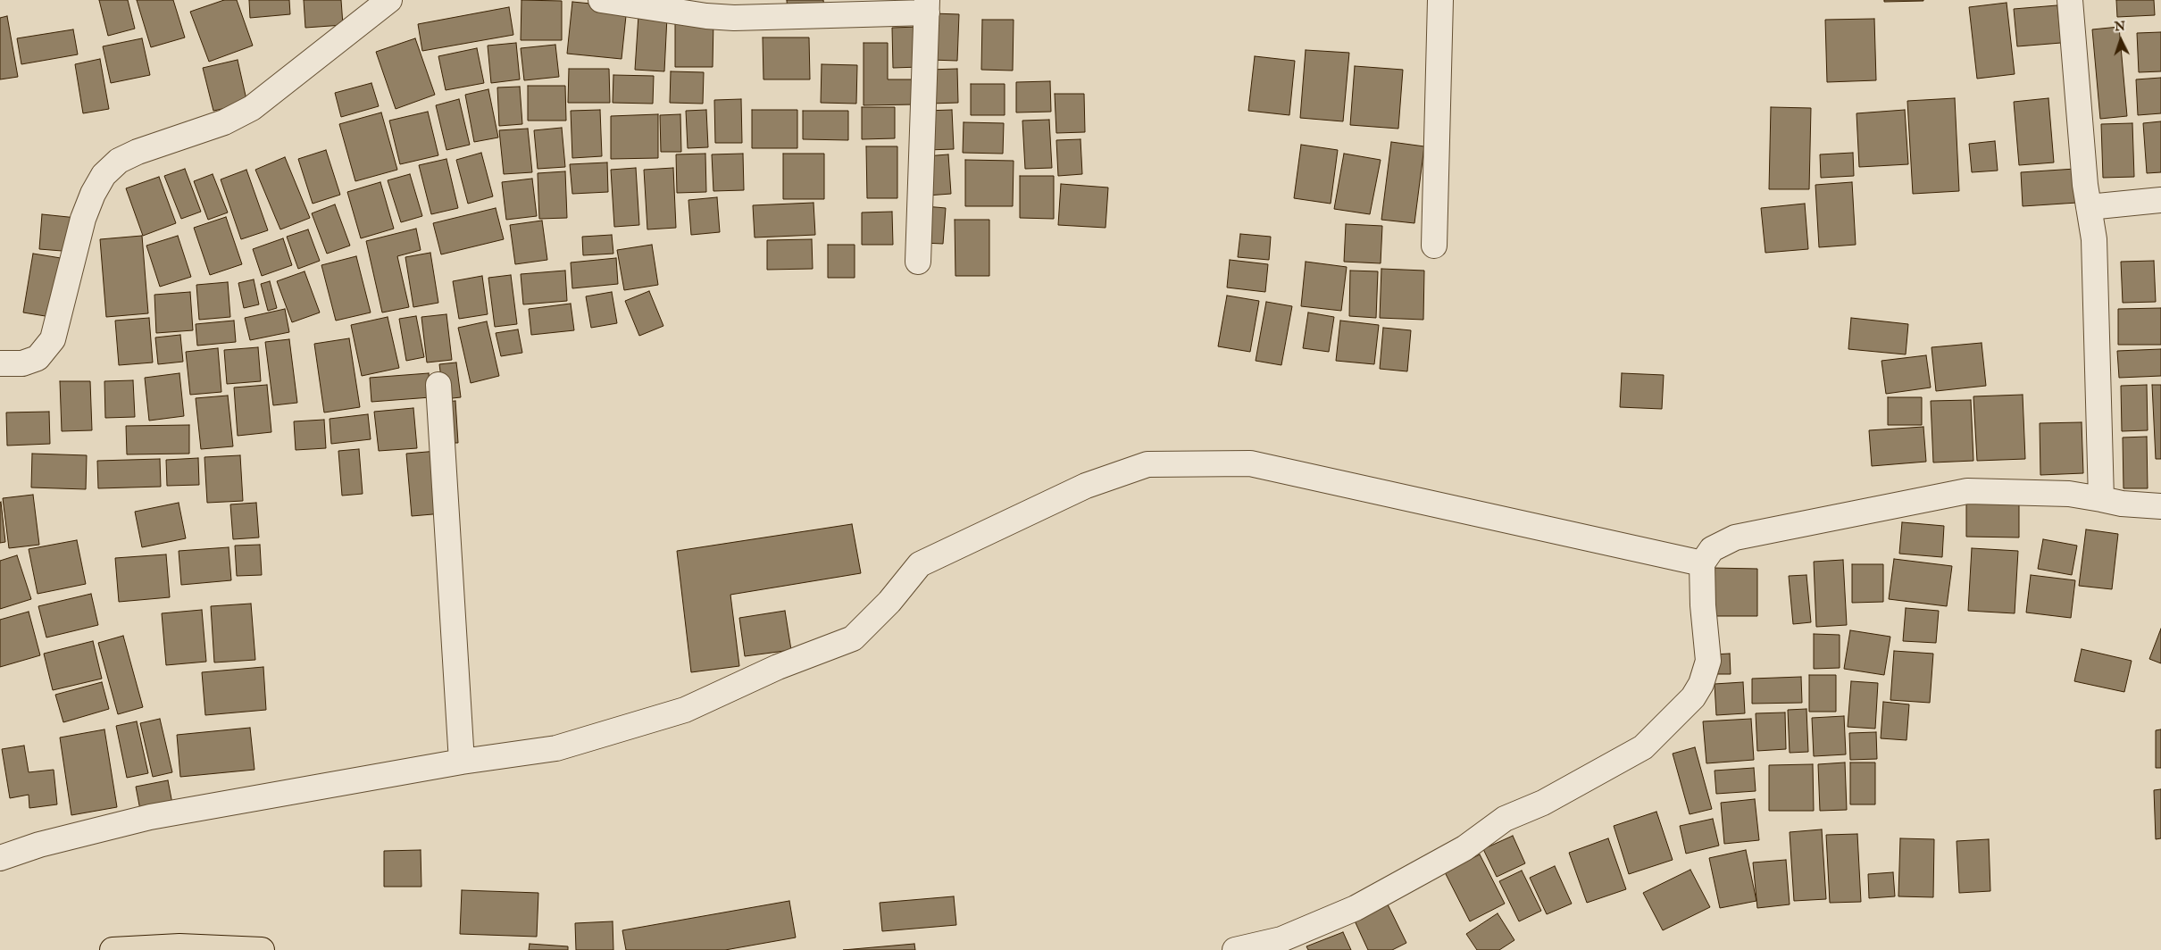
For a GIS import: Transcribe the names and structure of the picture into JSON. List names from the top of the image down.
{
  "north": "top"
}
